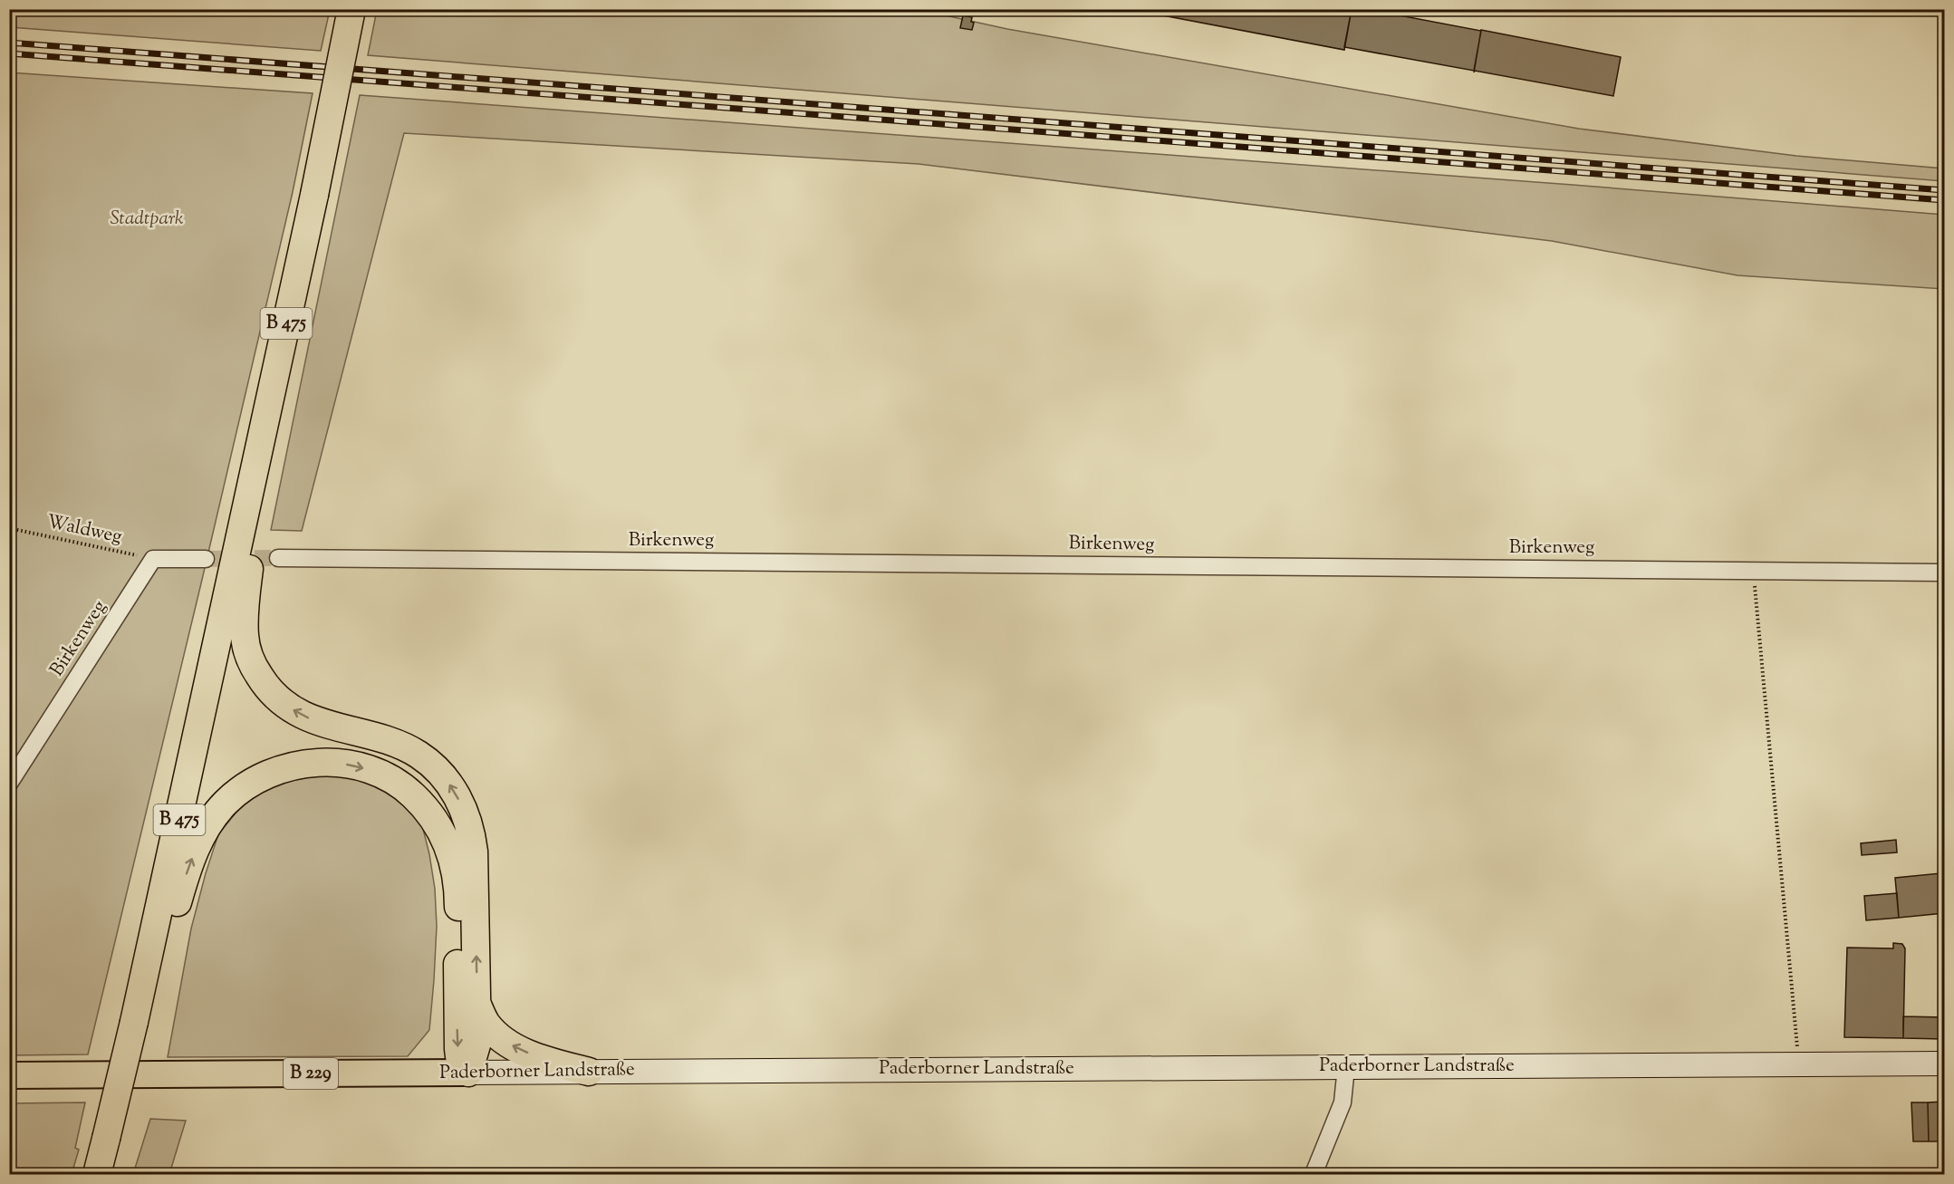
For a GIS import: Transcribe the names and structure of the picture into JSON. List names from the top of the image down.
{
  "streets": {
    "highway": ["B 475"],
    "main road": ["Paderborner Landstraße", "B 229"],
    "street": ["Birkenweg"],
    "path": ["Waldweg"]
  },
  "crossings": [
    ["Waldweg", "Birkenweg"]
  ],
  "parks": ["Stadtpark"]
}
